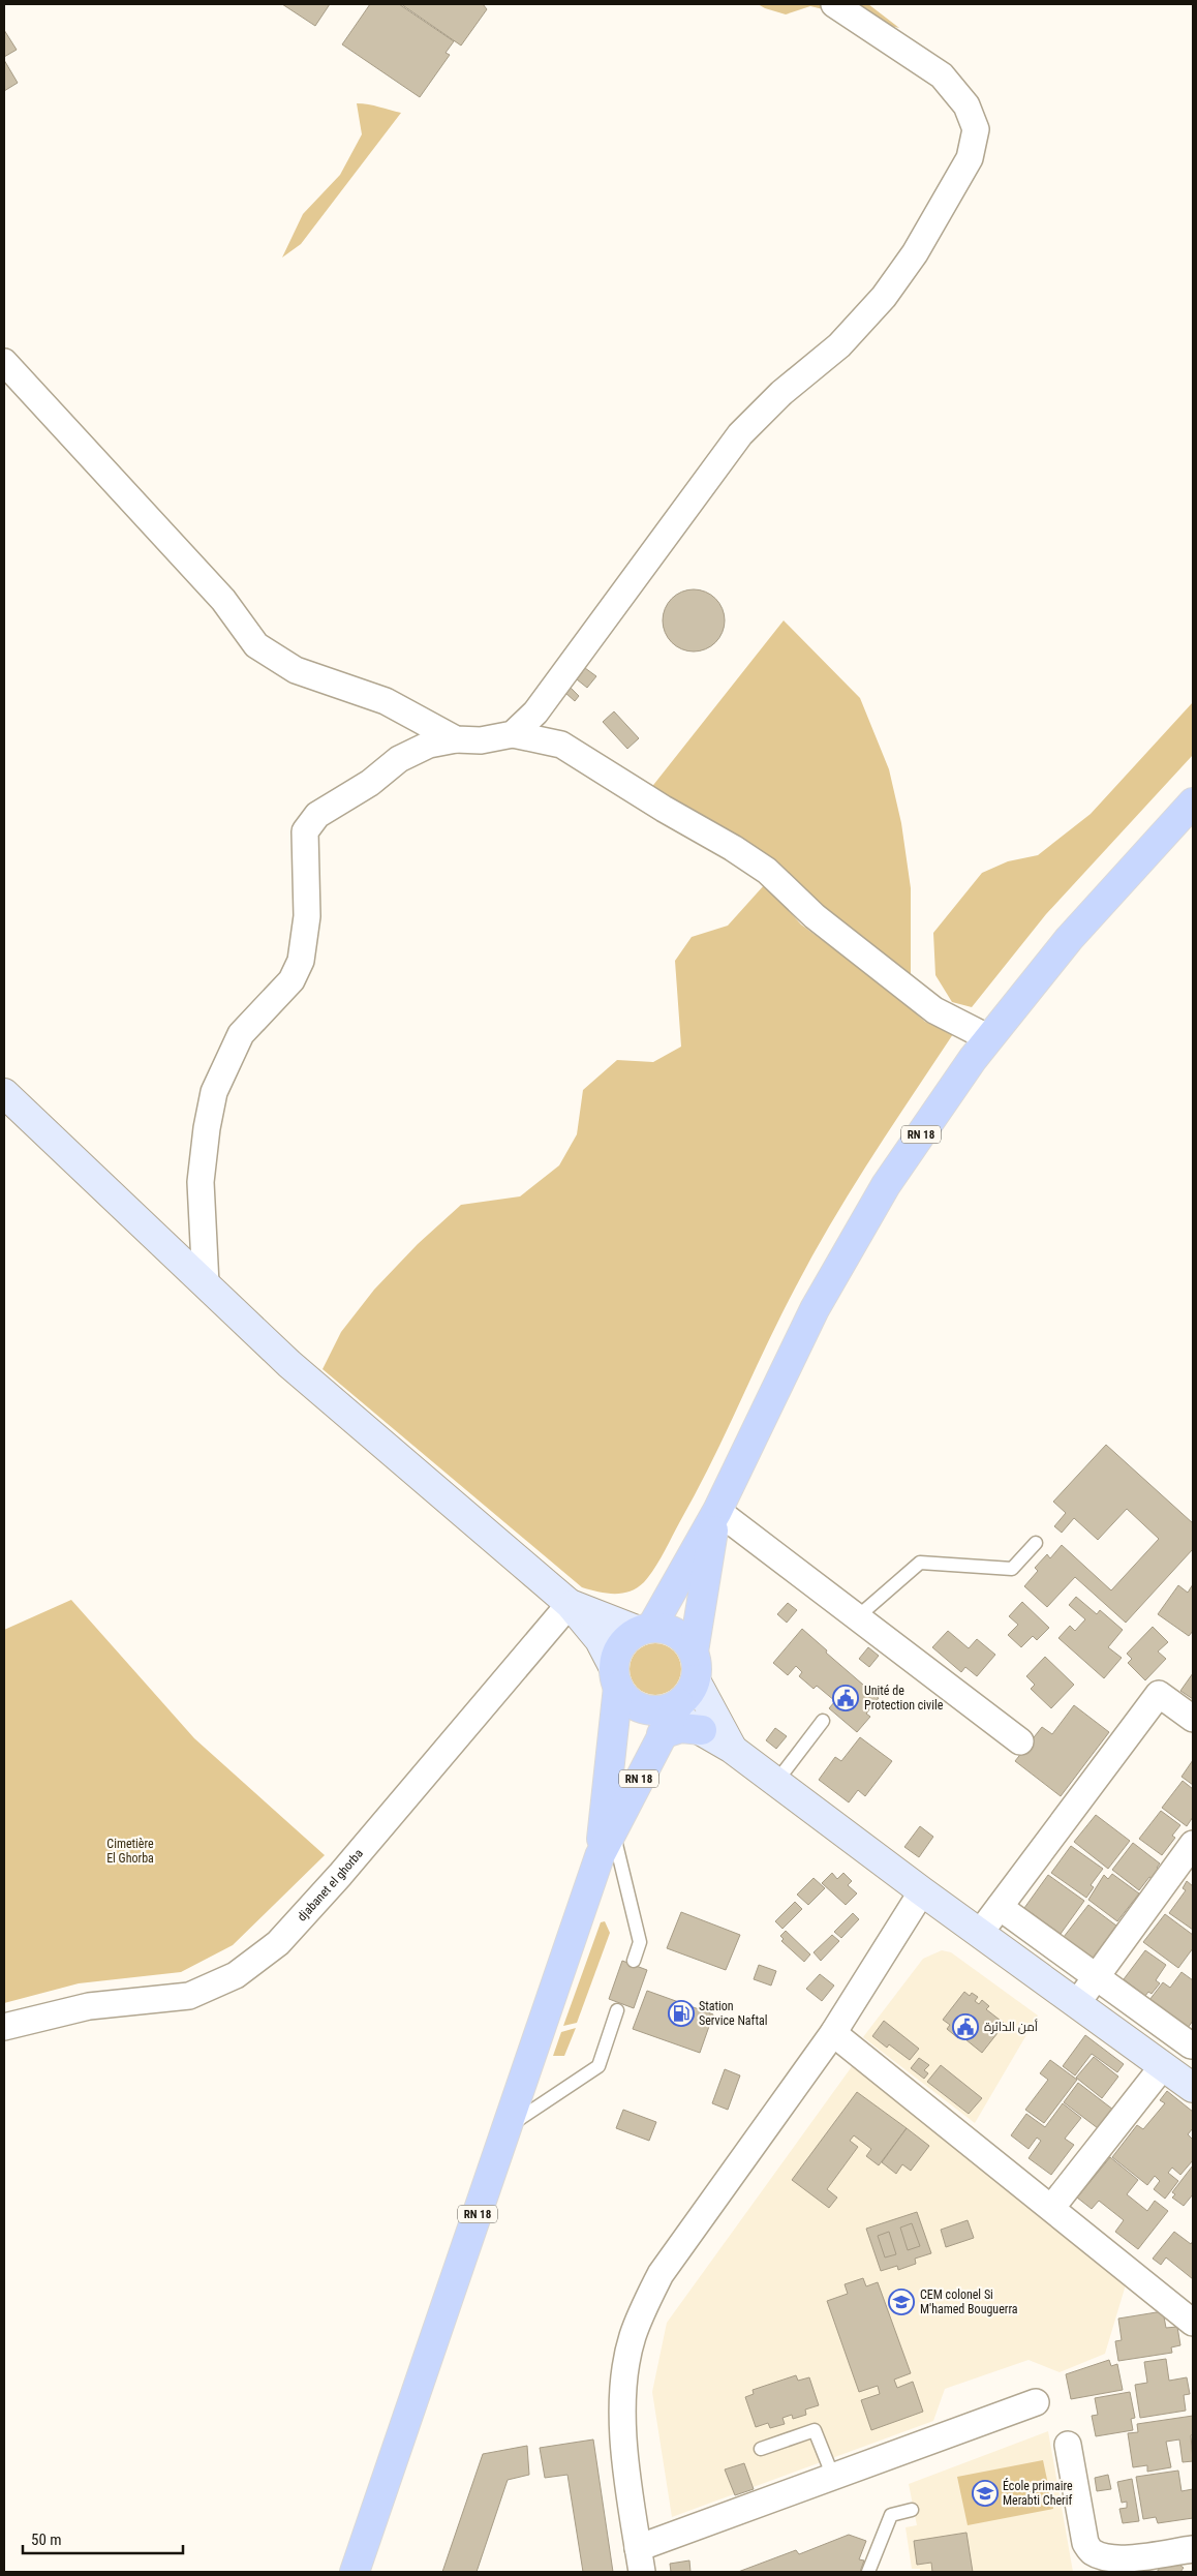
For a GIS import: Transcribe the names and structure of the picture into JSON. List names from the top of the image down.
{
  "streets": {
    "main road": ["RN 18"],
    "street": ["djabanet el ghorba"]
  },
  "parks": ["Cimetière El Ghorba"],
  "places": {
    "public building": ["Unité de Protection civile", "أمن الدائرة"],
    "fuel station": ["Station Service Naftal"],
    "school or university": ["CEM colonel Si M'hamed Bouguerra", "École primaire Merabti Cherif"]
  },
  "scale_bar": "50 m"
}
